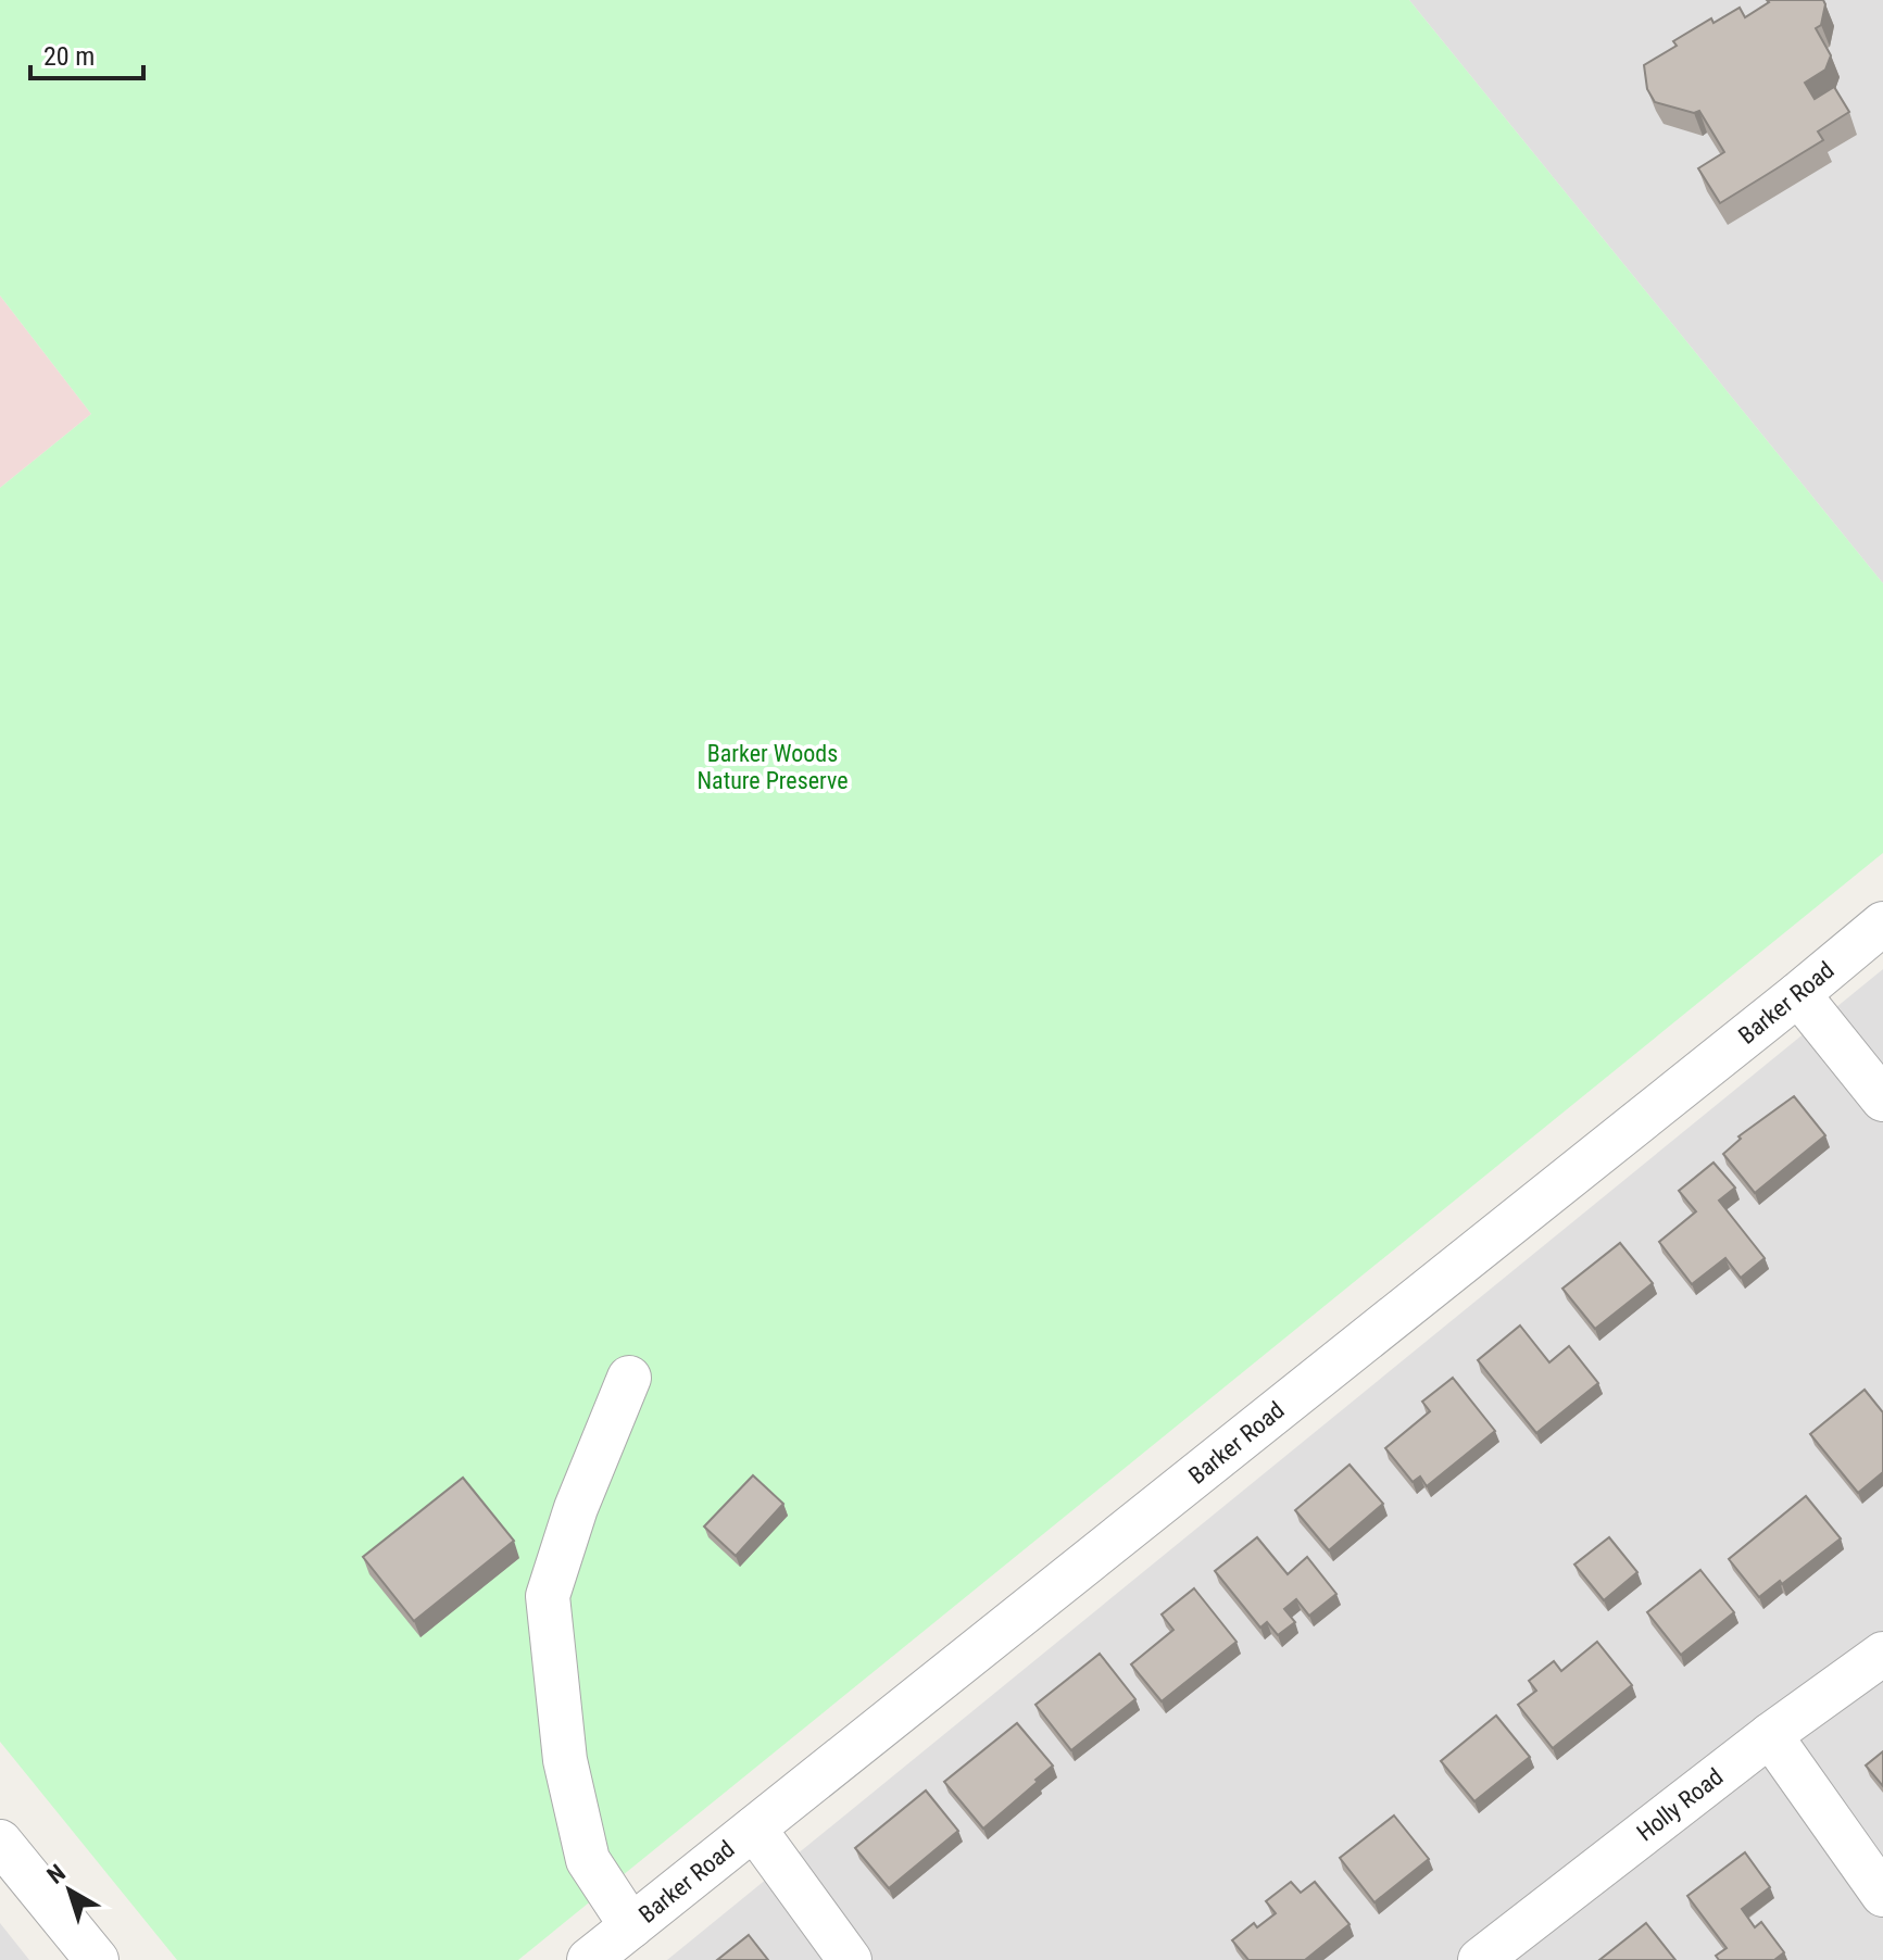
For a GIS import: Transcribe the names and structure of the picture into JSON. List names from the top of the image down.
{
  "streets": {
    "street": ["Barker Road", "Holly Road"]
  },
  "parks": ["Barker Woods Nature Preserve"],
  "scale_bar": "20 m",
  "north": "top left"
}
